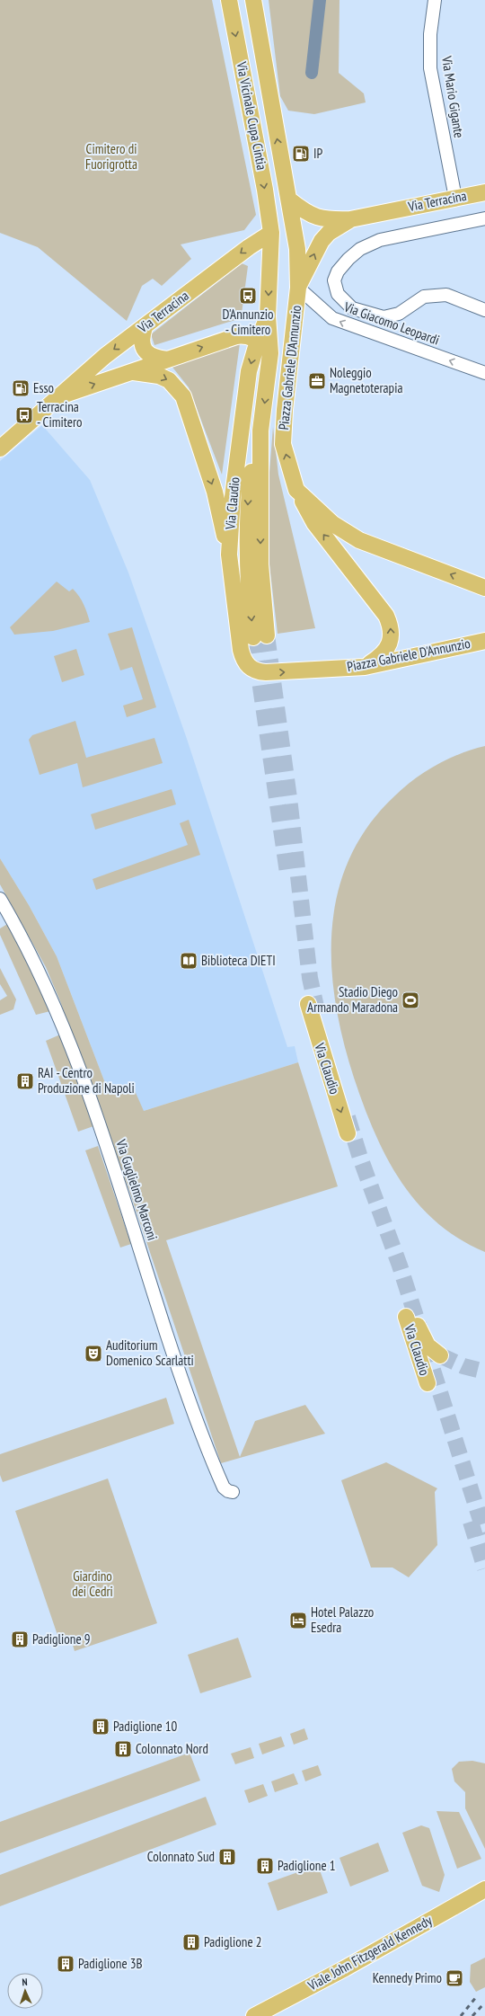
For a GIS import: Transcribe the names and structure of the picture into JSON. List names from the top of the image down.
{
  "streets": {
    "main road": [
      "Via Vicinale Cupa Cintia",
      "Via Terracina",
      "Piazza Gabriele D'Annunzio",
      "Via Claudio",
      "Viale John Fitzgerald Kennedy"
    ],
    "street": ["Via Mario Gigante", "Via Giacomo Leopardi", "Via Guglielmo Marconi"]
  },
  "crossings": [
    ["Via Mario Gigante", "Via Terracina"],
    ["Via Vicinale Cupa Cintia", "Via Terracina"],
    ["Via Vicinale Cupa Cintia", "Via Claudio"],
    ["Via Terracina", "Via Claudio"],
    ["Via Giacomo Leopardi", "Piazza Gabriele D'Annunzio"],
    ["Piazza Gabriele D'Annunzio", "Via Claudio"]
  ],
  "one_way": ["Via Giacomo Leopardi", "Via Claudio"],
  "parks": ["Cimitero di Fuorigrotta", "Giardino dei Cedri"],
  "places": {
    "fuel station": ["IP", "Esso"],
    "bus stop": ["D'Annunzio - Cimitero", "Terracina - Cimitero"],
    "office": ["Noleggio Magnetoterapia"],
    "library": ["Biblioteca DIETI"],
    "sports": ["Stadio Diego Armando Maradona"],
    "building": [
      "RAI - Centro Produzione di Napoli",
      "Padiglione 9",
      "Padiglione 10",
      "Colonnato Nord",
      "Colonnato Sud",
      "Padiglione 1",
      "Padiglione 2",
      "Padiglione 3B"
    ],
    "theatre": ["Auditorium Domenico Scarlatti"],
    "hotel": ["Hotel Palazzo Esedra"],
    "cafe": ["Kennedy Primo"]
  },
  "north": "top"
}
